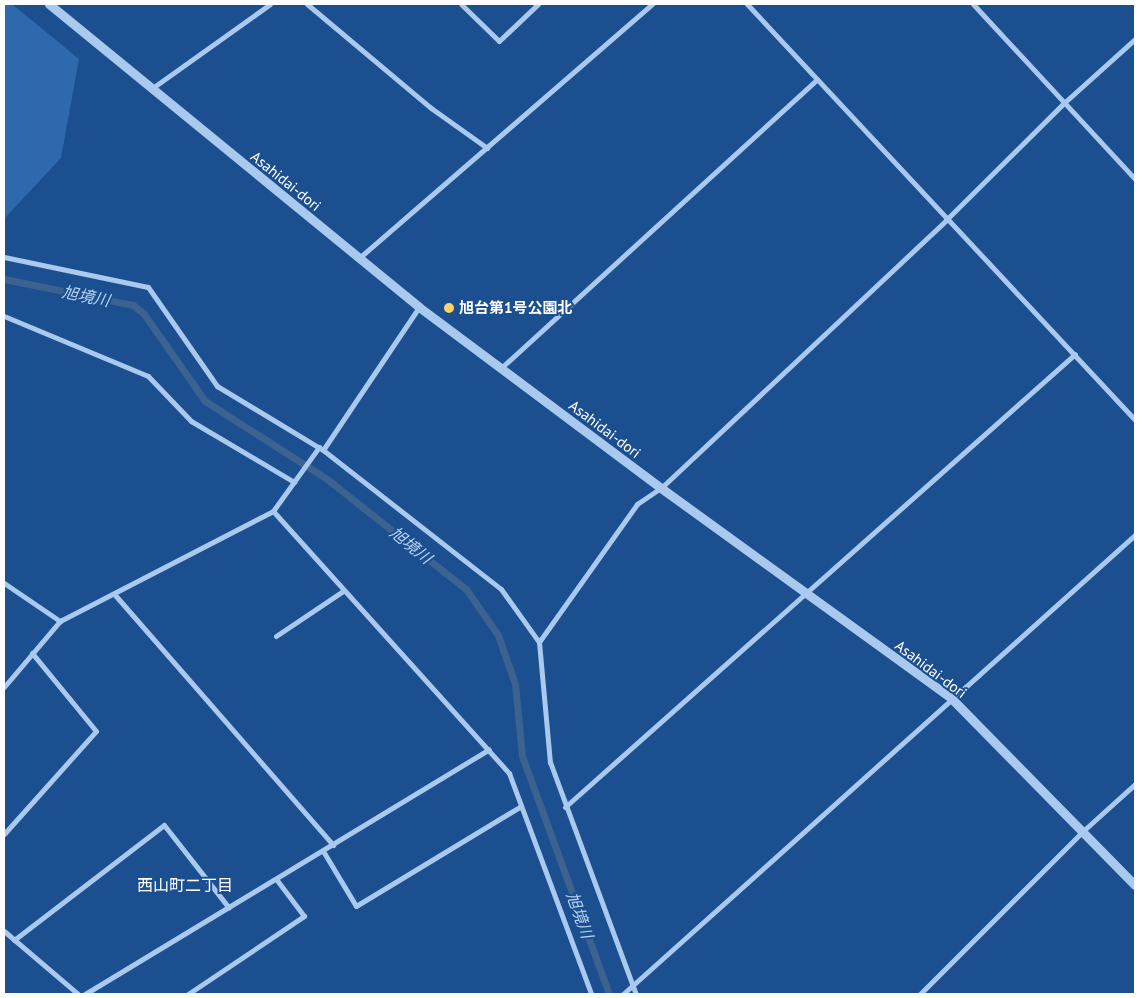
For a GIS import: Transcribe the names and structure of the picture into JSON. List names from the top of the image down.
{
  "streets": {
    "street": ["Asahidai-dori"]
  },
  "districts": ["西山町二丁目"],
  "water": ["旭境川"],
  "places": ["旭台第1号公園北"]
}
